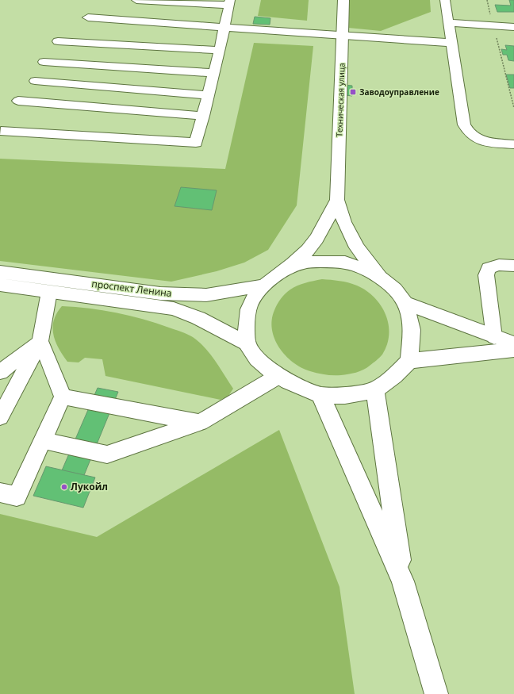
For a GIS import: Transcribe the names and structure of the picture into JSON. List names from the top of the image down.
{
  "streets": {
    "main road": ["Техническая улица", "проспект Ленина"]
  },
  "places": {
    "transit": ["Заводоуправление"],
    "other": ["Лукойл"]
  }
}
